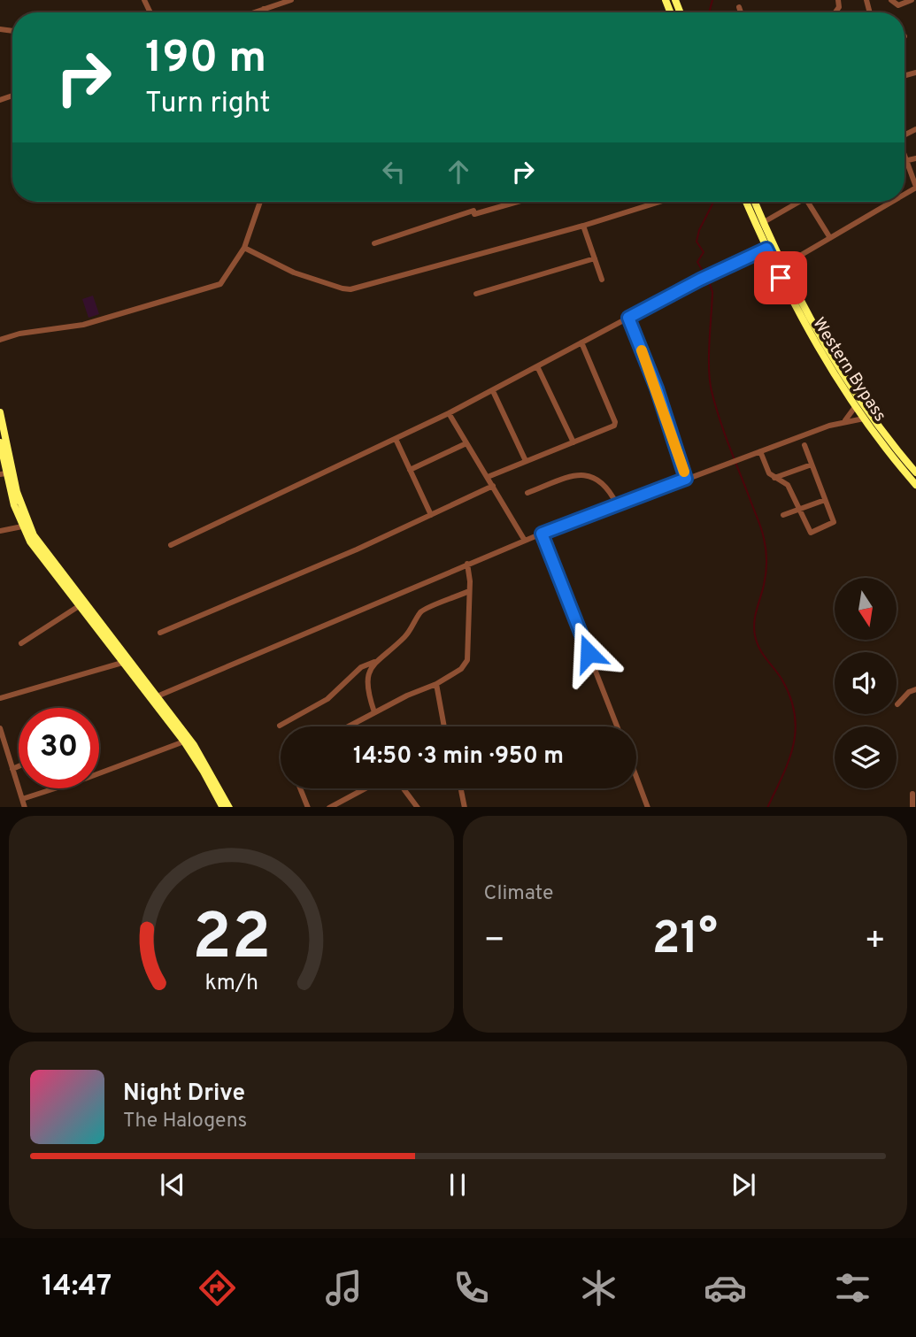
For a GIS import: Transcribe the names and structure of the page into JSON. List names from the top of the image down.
{
  "streets": {
    "main road": ["Western Bypass"]
  },
  "north": "bottom",
  "page": {
    "turn": ["190 m", "Turn right"],
    "limit": "30",
    "trip": "14:50 · 3 min · 950 m",
    "tile": "Climate",
    "heat": ["−", "21°", "+"],
    "song": ["Night Drive", "The Halogens"],
    "tabs": "14:47",
    "gauge": ["22", "km/h"]
  }
}
